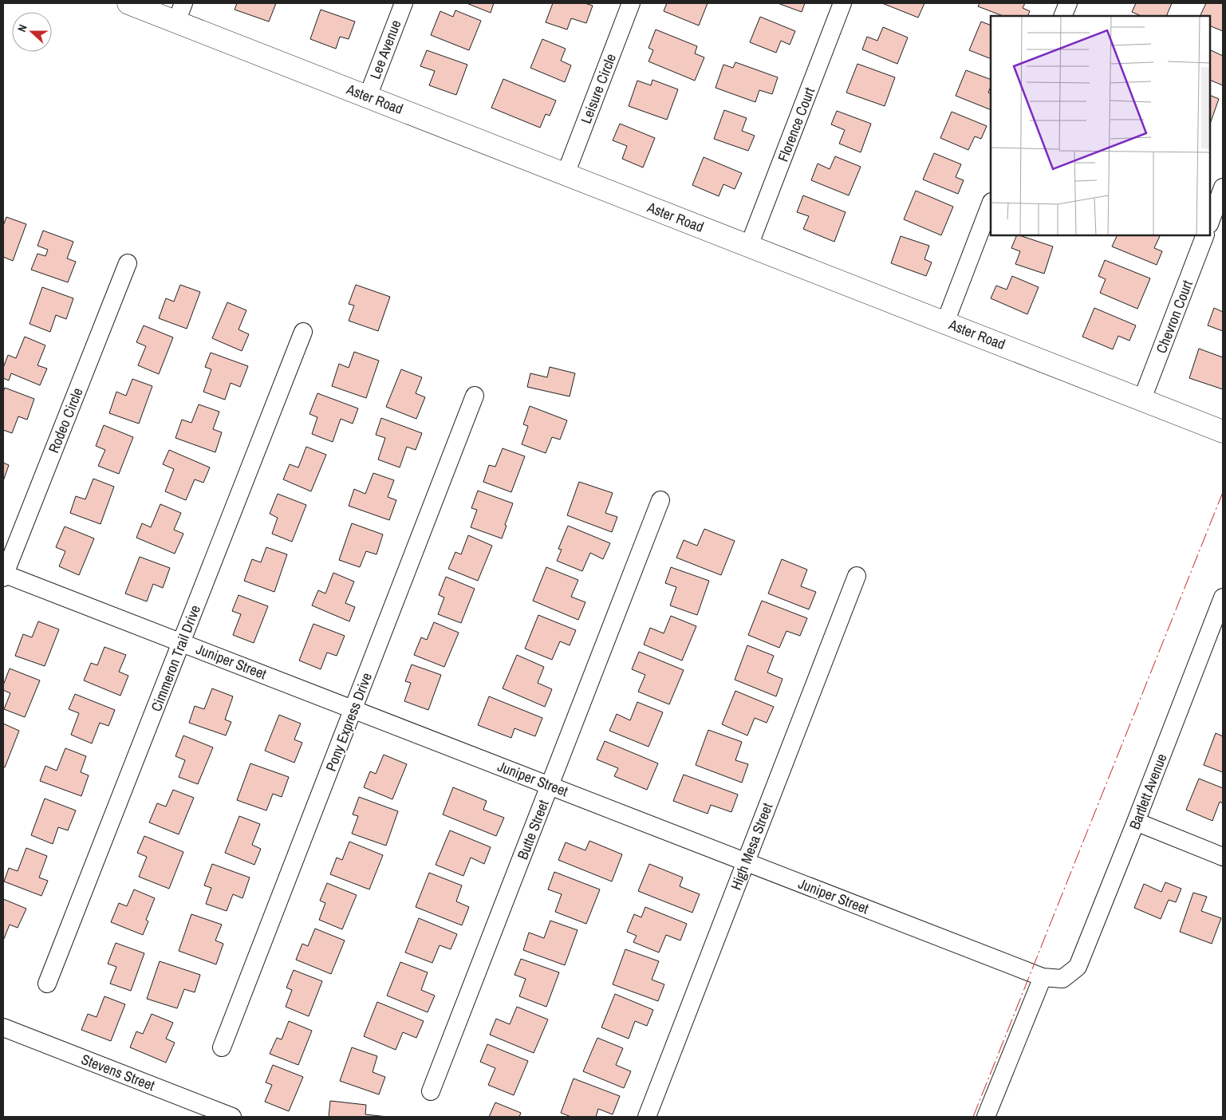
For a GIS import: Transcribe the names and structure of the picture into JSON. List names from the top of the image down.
{
  "streets": {
    "main road": ["Aster Road"],
    "street": [
      "Lee Avenue",
      "Leisure Circle",
      "Florence Court",
      "Chevron Court",
      "Rodeo Circle",
      "Cimmeron Trail Drive",
      "Juniper Street",
      "Pony Express Drive",
      "Bartlett Avenue",
      "Butte Street",
      "High Mesa Street",
      "Stevens Street"
    ]
  },
  "crossings": [
    ["Lee Avenue", "Aster Road"],
    ["Leisure Circle", "Aster Road"],
    ["Aster Road", "Florence Court"],
    ["Aster Road", "Chevron Court"],
    ["Rodeo Circle", "Juniper Street"],
    ["Cimmeron Trail Drive", "Juniper Street"],
    ["Juniper Street", "Pony Express Drive"],
    ["Juniper Street", "Bartlett Avenue"],
    ["Juniper Street", "Butte Street"],
    ["Juniper Street", "High Mesa Street"]
  ],
  "north": "left"
}
